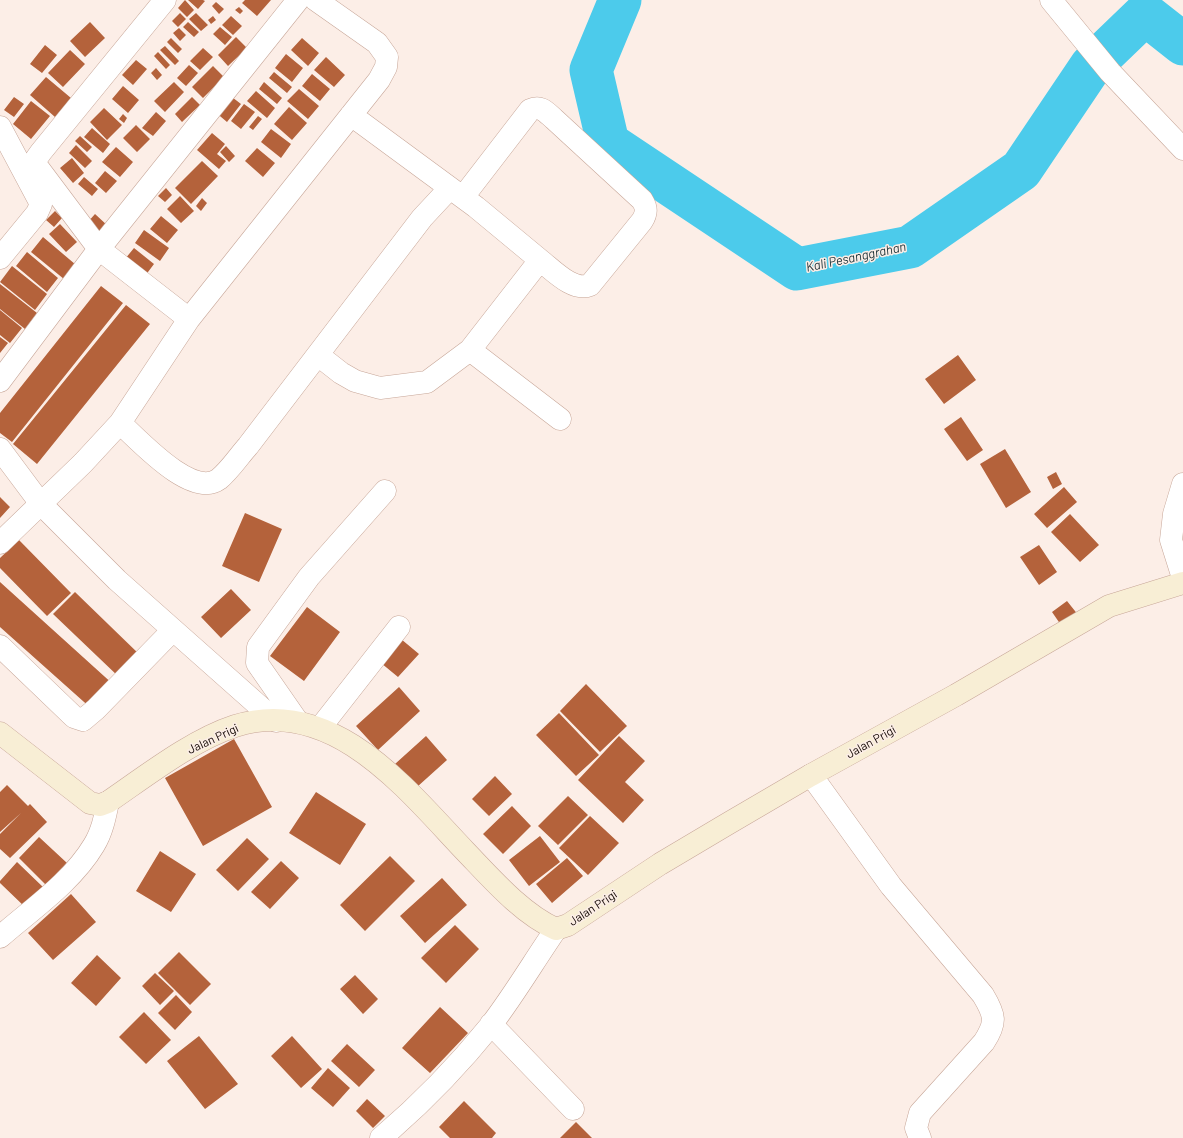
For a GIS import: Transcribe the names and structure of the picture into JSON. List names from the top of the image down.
{
  "streets": {
    "street": ["Jalan Prigi"]
  },
  "water": ["Kali Pesanggrahan"]
}
